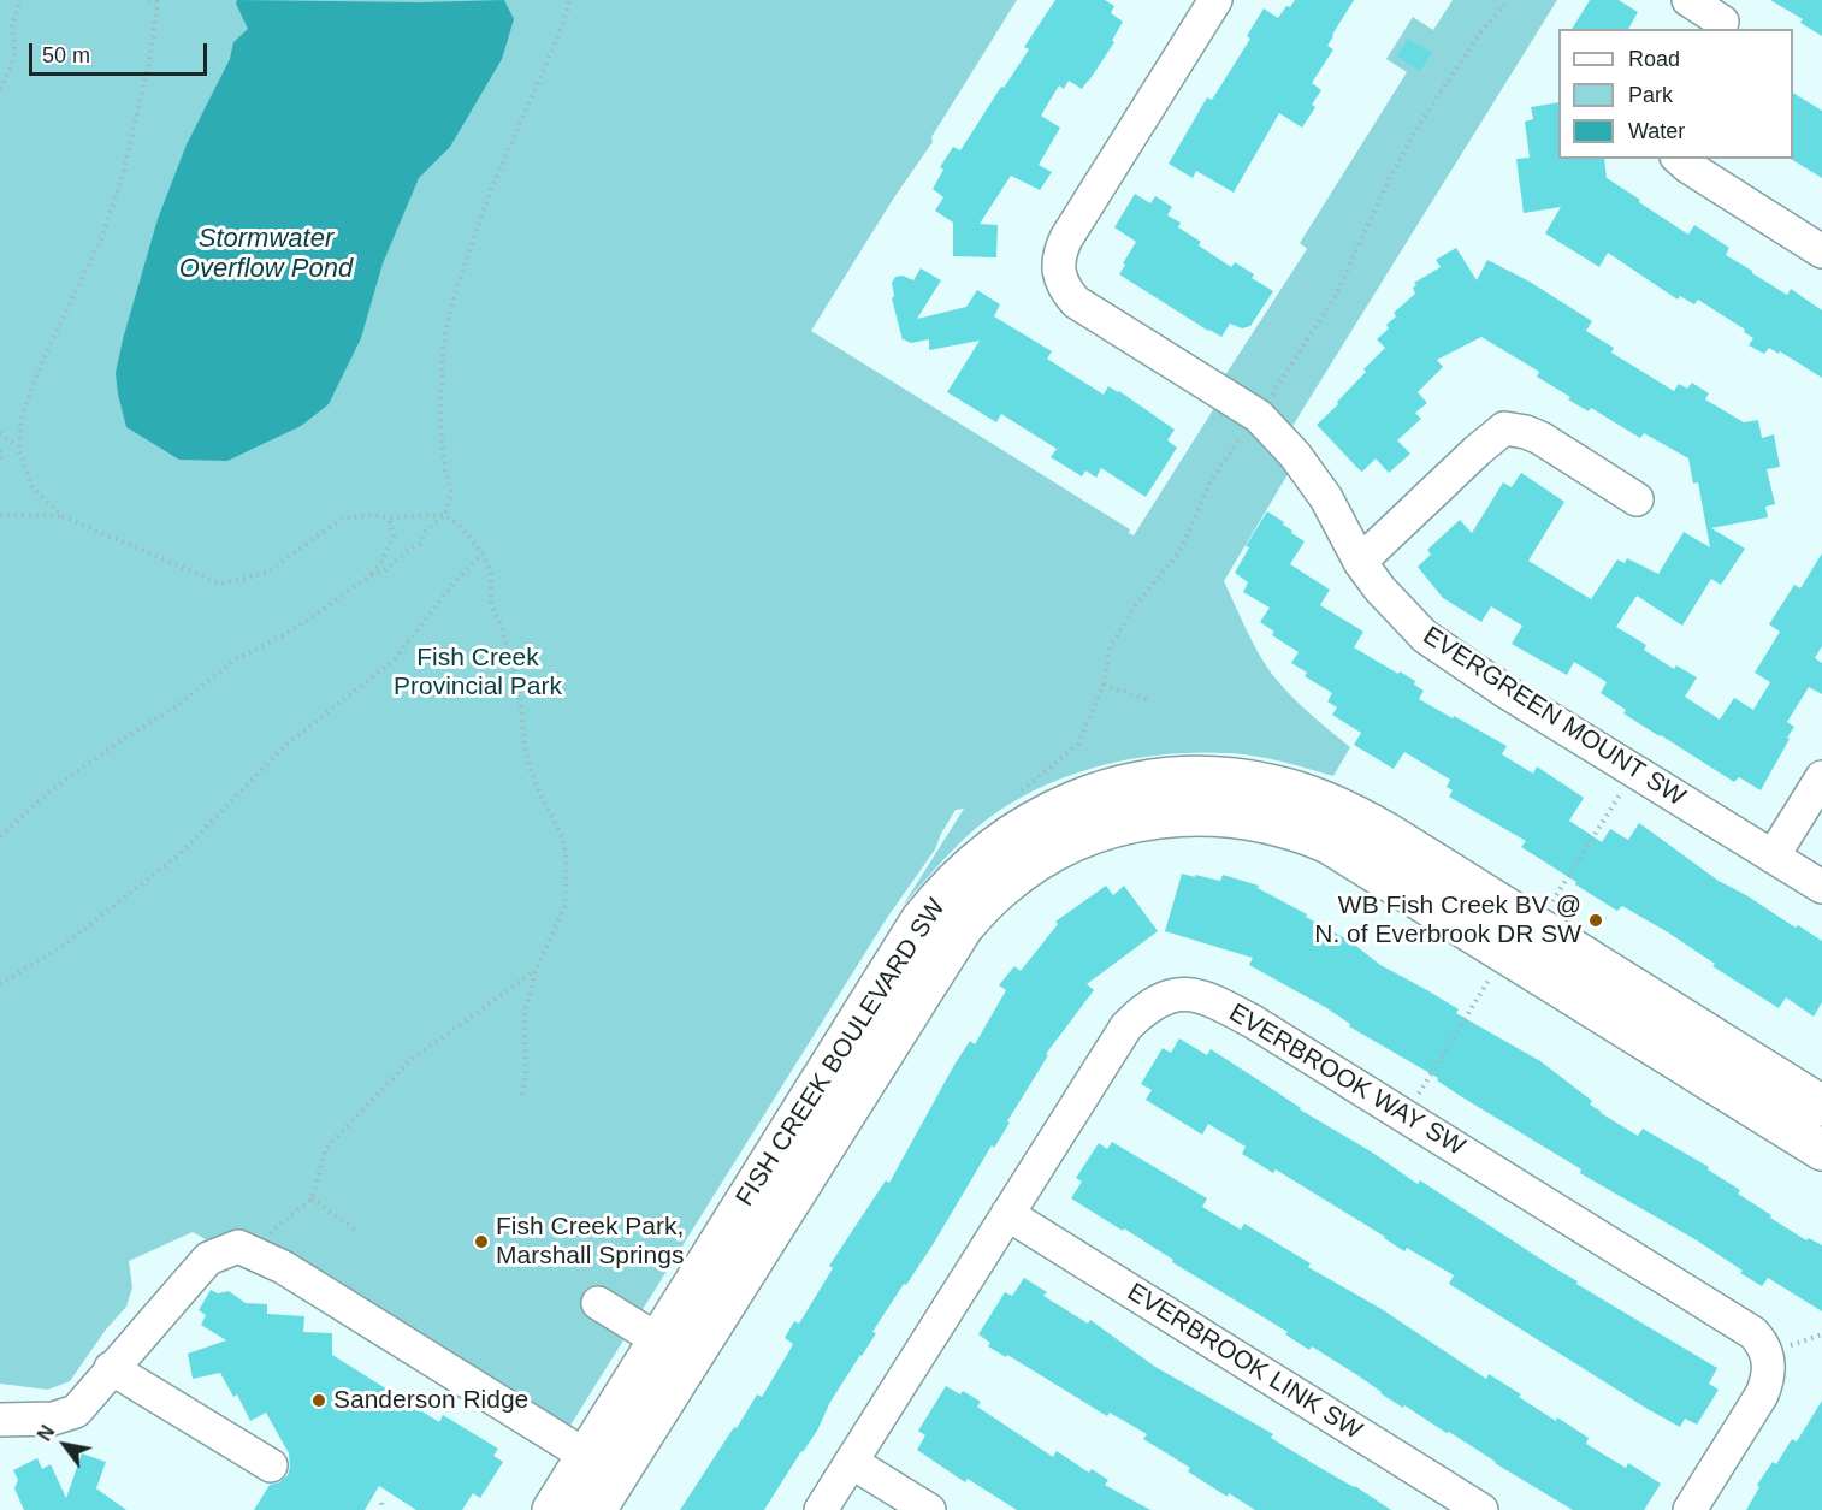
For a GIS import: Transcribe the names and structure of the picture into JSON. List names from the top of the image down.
{
  "streets": {
    "main road": ["FISH CREEK BOULEVARD SW"],
    "street": ["EVERGREEN MOUNT SW", "EVERBROOK WAY SW", "EVERBROOK LINK SW"]
  },
  "crossings": [
    ["EVERBROOK WAY SW", "EVERBROOK LINK SW"]
  ],
  "water": ["Stormwater Overflow Pond"],
  "parks": ["Fish Creek Provincial Park"],
  "places": ["WB Fish Creek BV @ N. of Everbrook DR SW", "Fish Creek Park, Marshall Springs", "Sanderson Ridge"],
  "legend": ["Road", "Park", "Water"],
  "scale_bar": "50 m",
  "north": "top left"
}
